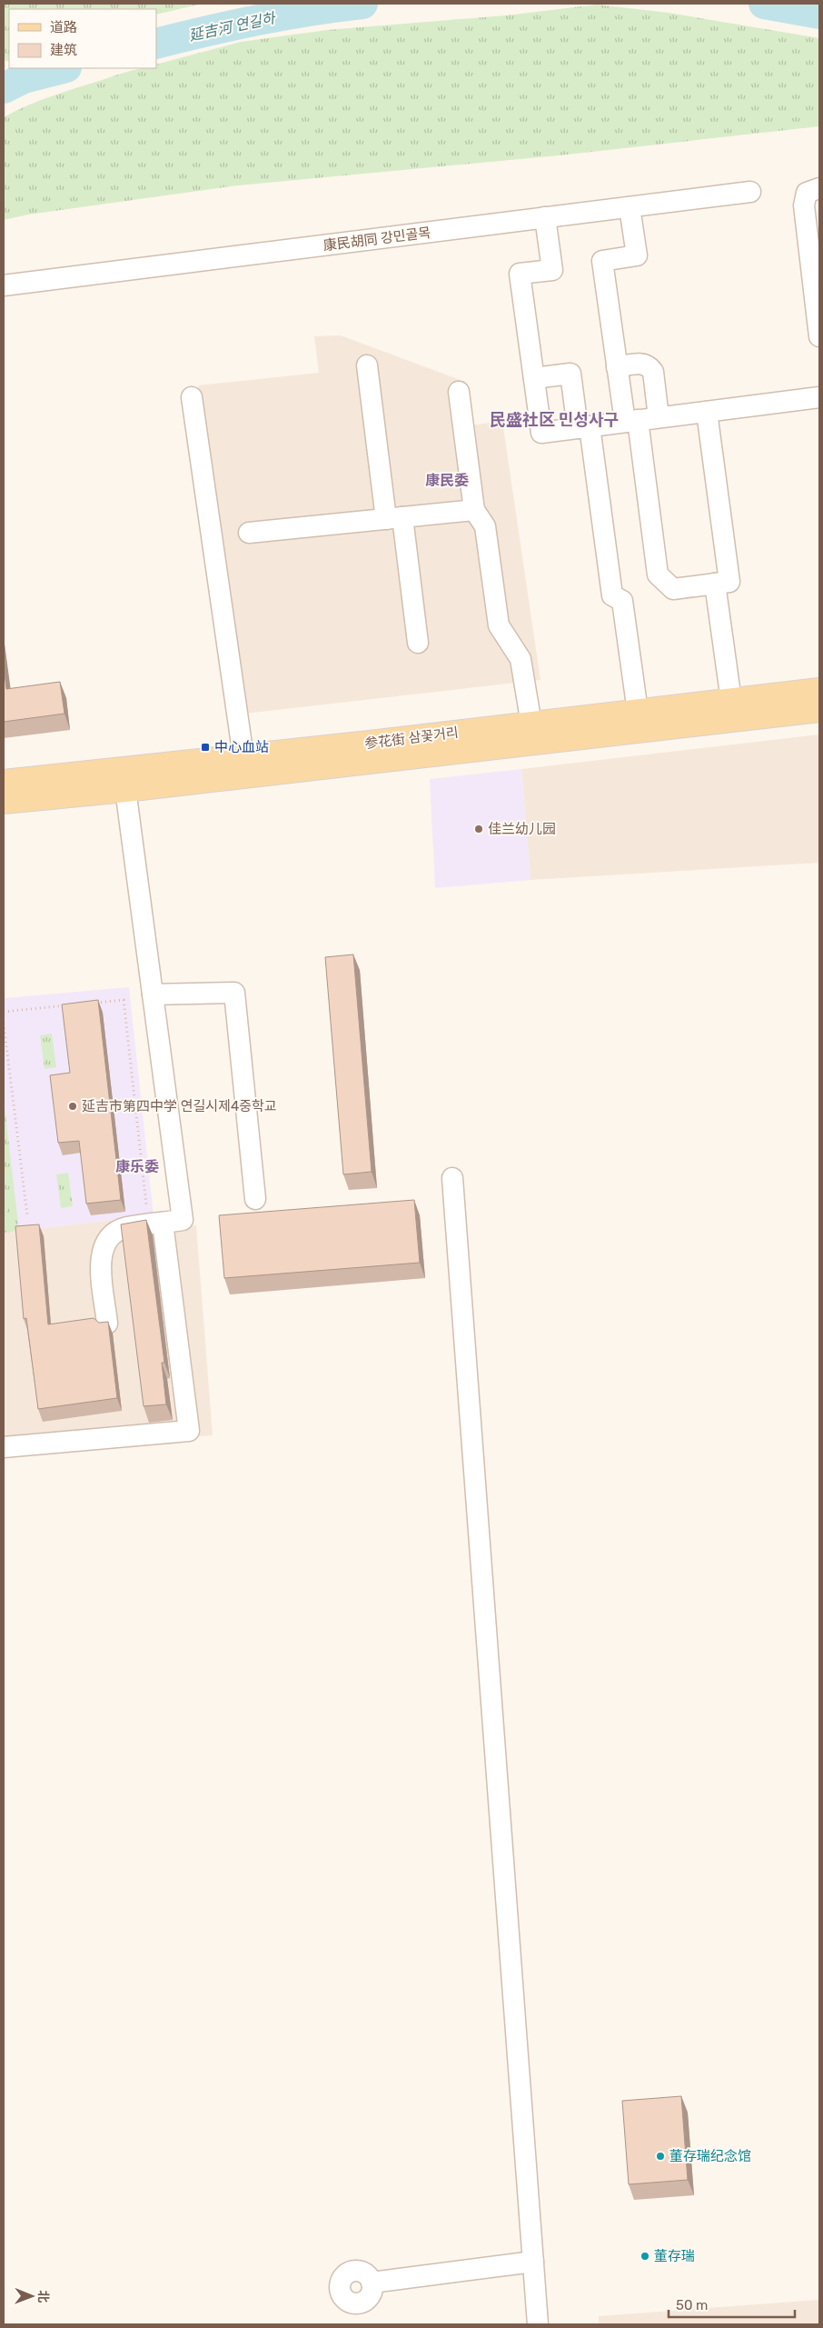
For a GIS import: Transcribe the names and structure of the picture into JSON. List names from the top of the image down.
{
  "streets": {
    "main road": ["参花街 삼꽃거리"],
    "street": ["康民胡同 강민골목"]
  },
  "districts": ["民盛社区 민성사구", "康民委", "康乐委"],
  "water": ["延吉河 연길하"],
  "places": {
    "transit": ["中心血站"],
    "other": [
      "佳兰幼儿园",
      "延吉市第四中学 연길시제4중학교",
      "董存瑞纪念馆",
      "董存瑞"
    ]
  },
  "legend": ["道路", "建筑"],
  "scale_bar": "50 m",
  "north": "right"
}
